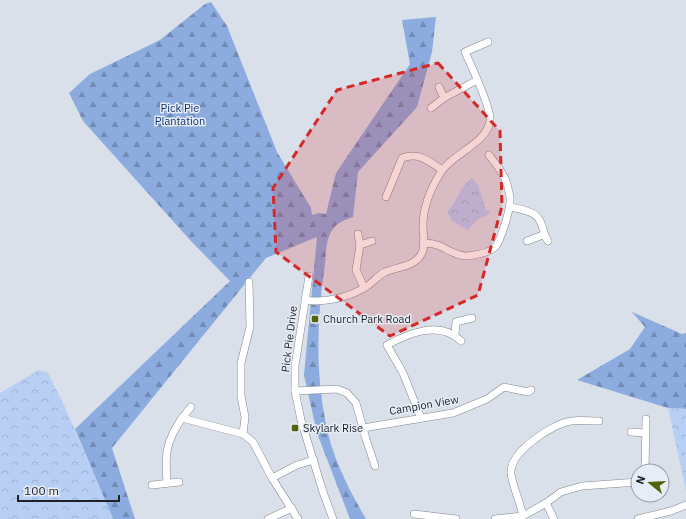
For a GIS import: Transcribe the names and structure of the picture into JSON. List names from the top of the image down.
{
  "streets": {
    "street": ["Pick Pie Drive", "Campion View"]
  },
  "parks": ["Pick Pie Plantation"],
  "places": {
    "transit": ["Church Park Road", "Skylark Rise"]
  },
  "scale_bar": "100 m",
  "north": "left"
}
